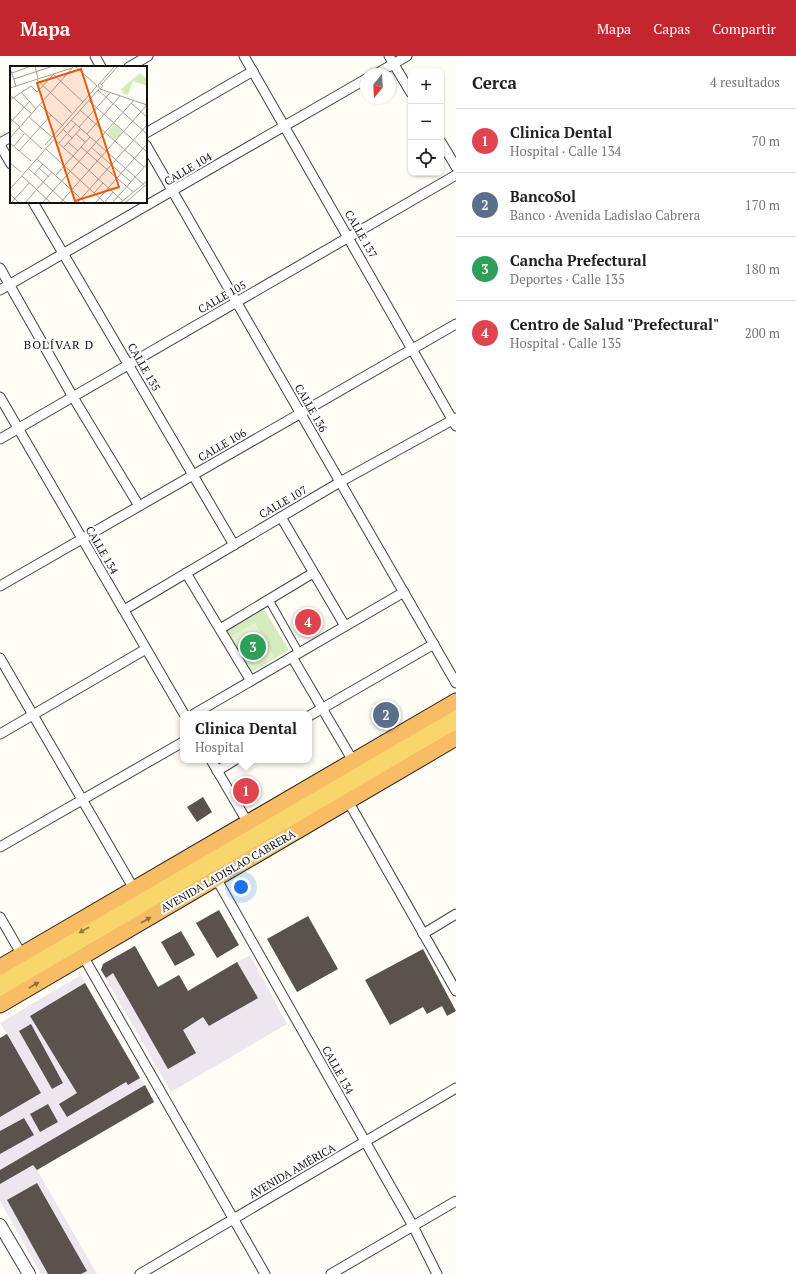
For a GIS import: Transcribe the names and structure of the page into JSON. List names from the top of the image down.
{
  "streets": {
    "highway": ["AVENIDA LADISLAO CABRERA"],
    "street": [
      "CALLE 104",
      "CALLE 137",
      "CALLE 105",
      "CALLE 135",
      "CALLE 136",
      "CALLE 106",
      "CALLE 107",
      "CALLE 134",
      "AVENIDA AMÉRICA"
    ]
  },
  "crossings": [
    ["CALLE 104", "CALLE 137"],
    ["CALLE 104", "CALLE 135"],
    ["CALLE 104", "CALLE 136"],
    ["CALLE 137", "CALLE 105"],
    ["CALLE 137", "CALLE 106"],
    ["CALLE 137", "CALLE 107"],
    ["CALLE 105", "CALLE 135"],
    ["CALLE 105", "CALLE 136"],
    ["CALLE 105", "CALLE 134"],
    ["CALLE 135", "CALLE 106"],
    ["CALLE 135", "CALLE 107"],
    ["CALLE 136", "CALLE 106"],
    ["CALLE 136", "CALLE 107"],
    ["CALLE 106", "CALLE 134"],
    ["CALLE 107", "CALLE 134"],
    ["CALLE 134", "AVENIDA LADISLAO CABRERA"],
    ["CALLE 134", "AVENIDA AMÉRICA"]
  ],
  "districts": ["BOLÍVAR D"],
  "north": "bottom",
  "page": {
    "header": "Mapa",
    "nav": ["Mapa", "Capas", "Compartir"],
    "heading": ["Cerca", "4 resultados"],
    "map_buttons": ["+", "−"],
    "list": [
      {
        "mark": "1",
        "name": "Clinica Dental",
        "note": "Hospital · Calle 134",
        "value": "70 m"
      },
      {
        "mark": "2",
        "name": "BancoSol",
        "note": "Banco · Avenida Ladislao Cabrera",
        "value": "170 m"
      },
      {
        "mark": "3",
        "name": "Cancha Prefectural",
        "note": "Deportes · Calle 135",
        "value": "180 m"
      },
      {
        "mark": "4",
        "name": "Centro de Salud \"Prefectural\"",
        "note": "Hospital · Calle 135",
        "value": "200 m"
      }
    ],
    "pins": [
      "4",
      "3",
      "2",
      "1"
    ],
    "popup": ["Clinica Dental", "Hospital"]
  }
}
